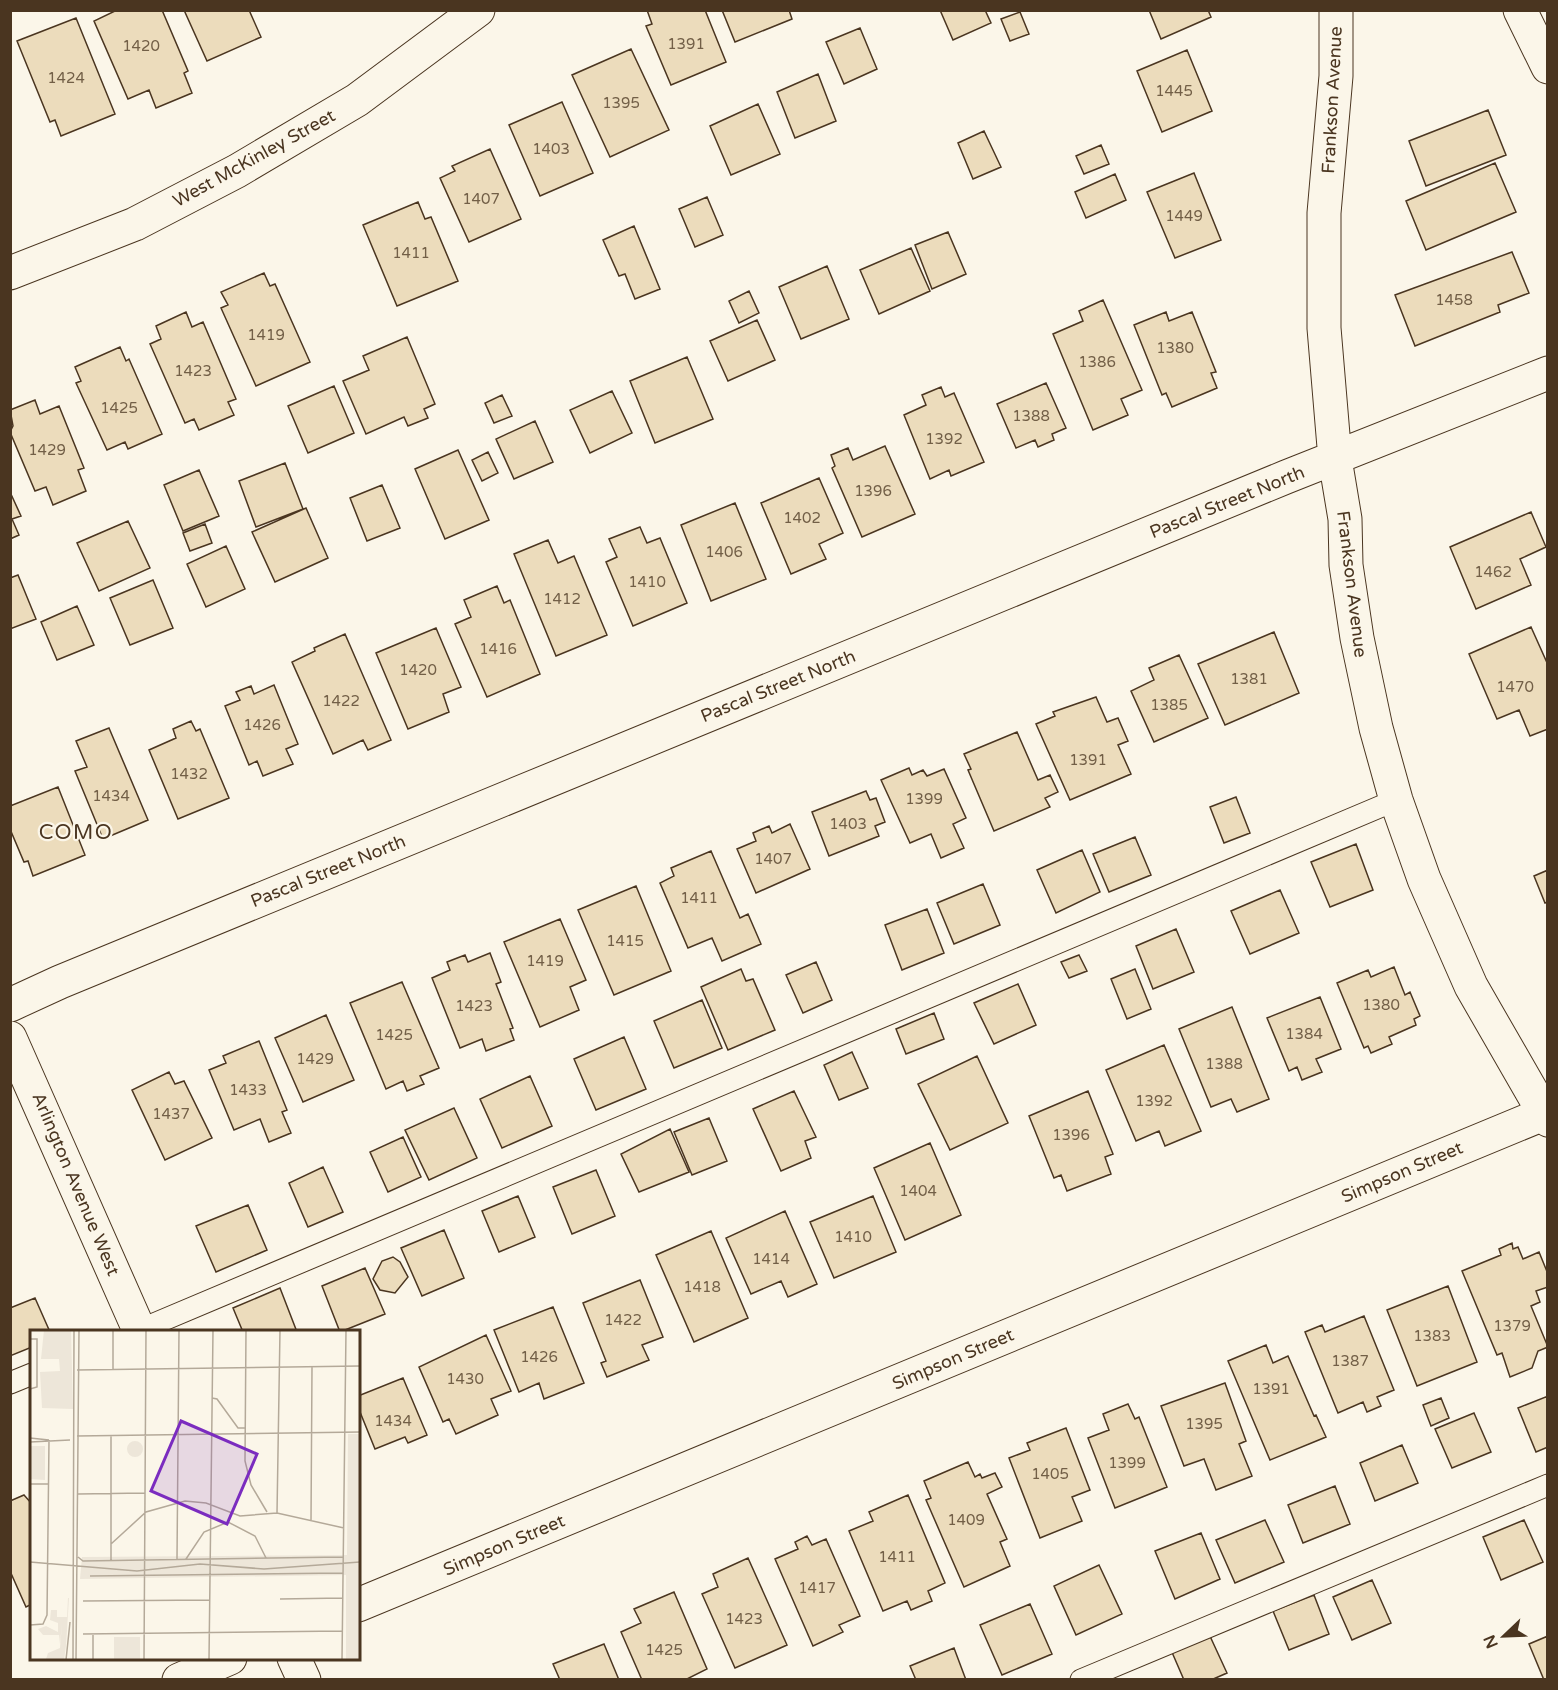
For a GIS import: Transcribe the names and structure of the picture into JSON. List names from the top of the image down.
{
  "streets": {
    "street": [
      "Frankson Avenue",
      "West McKinley Street",
      "Pascal Street North",
      "Simpson Street",
      "Arlington Avenue West"
    ]
  },
  "crossings": [
    ["Frankson Avenue", "Pascal Street North"],
    ["Frankson Avenue", "Simpson Street"]
  ],
  "districts": ["COMO"],
  "house_numbers": [
    "1391",
    "1420",
    "1424",
    "1445",
    "1395",
    "1403",
    "1407",
    "1449",
    "1411",
    "1458",
    "1419",
    "1380",
    "1386",
    "1423",
    "1425",
    "1388",
    "1392",
    "1429",
    "1396",
    "1402",
    "1406",
    "1462",
    "1410",
    "1412",
    "1416",
    "1420",
    "1381",
    "1470",
    "1422",
    "1385",
    "1426",
    "1391",
    "1432",
    "1434",
    "1399",
    "1403",
    "1407",
    "1411",
    "1415",
    "1419",
    "1380",
    "1423",
    "1384",
    "1425",
    "1429",
    "1388",
    "1433",
    "1392",
    "1437",
    "1396",
    "1404",
    "1410",
    "1414",
    "1418",
    "1422",
    "1379",
    "1383",
    "1426",
    "1387",
    "1430",
    "1391",
    "1434",
    "1395",
    "1399",
    "1405",
    "1409",
    "1411",
    "1417",
    "1423",
    "1425"
  ],
  "north": "bottom left"
}
